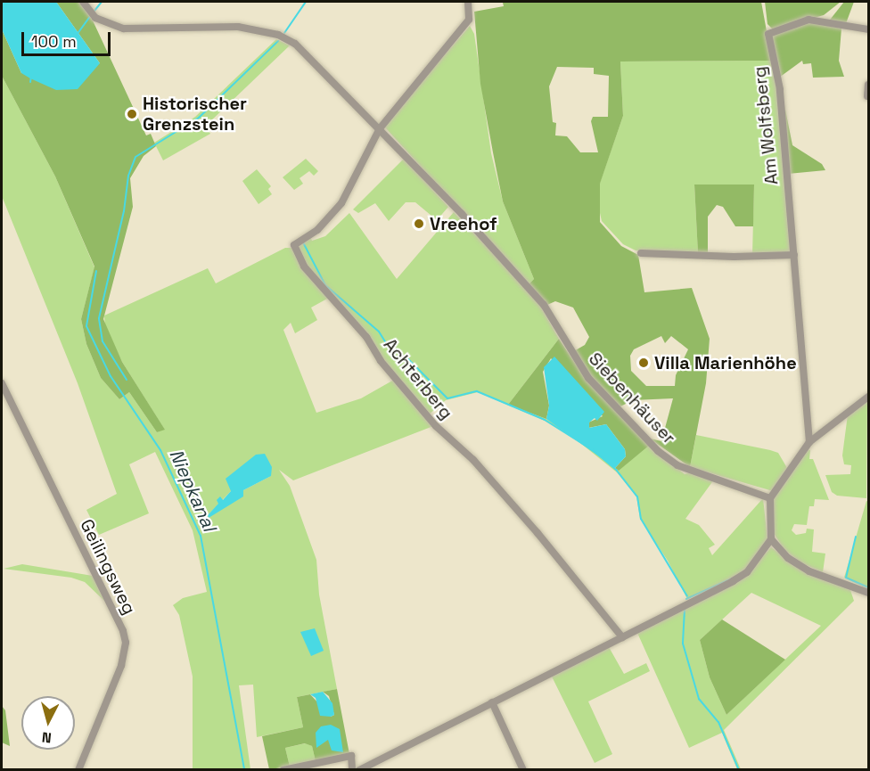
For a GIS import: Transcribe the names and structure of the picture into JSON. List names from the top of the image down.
{
  "streets": {
    "street": [
      "Am Wolfsberg",
      "Achterberg",
      "Siebenhäuser",
      "Geilingsweg"
    ]
  },
  "crossings": [
    ["Achterberg", "Siebenhäuser"]
  ],
  "water": ["Niepkanal"],
  "places": ["Historischer Grenzstein", "Vreehof", "Villa Marienhöhe"],
  "scale_bar": "100 m",
  "north": "bottom"
}
